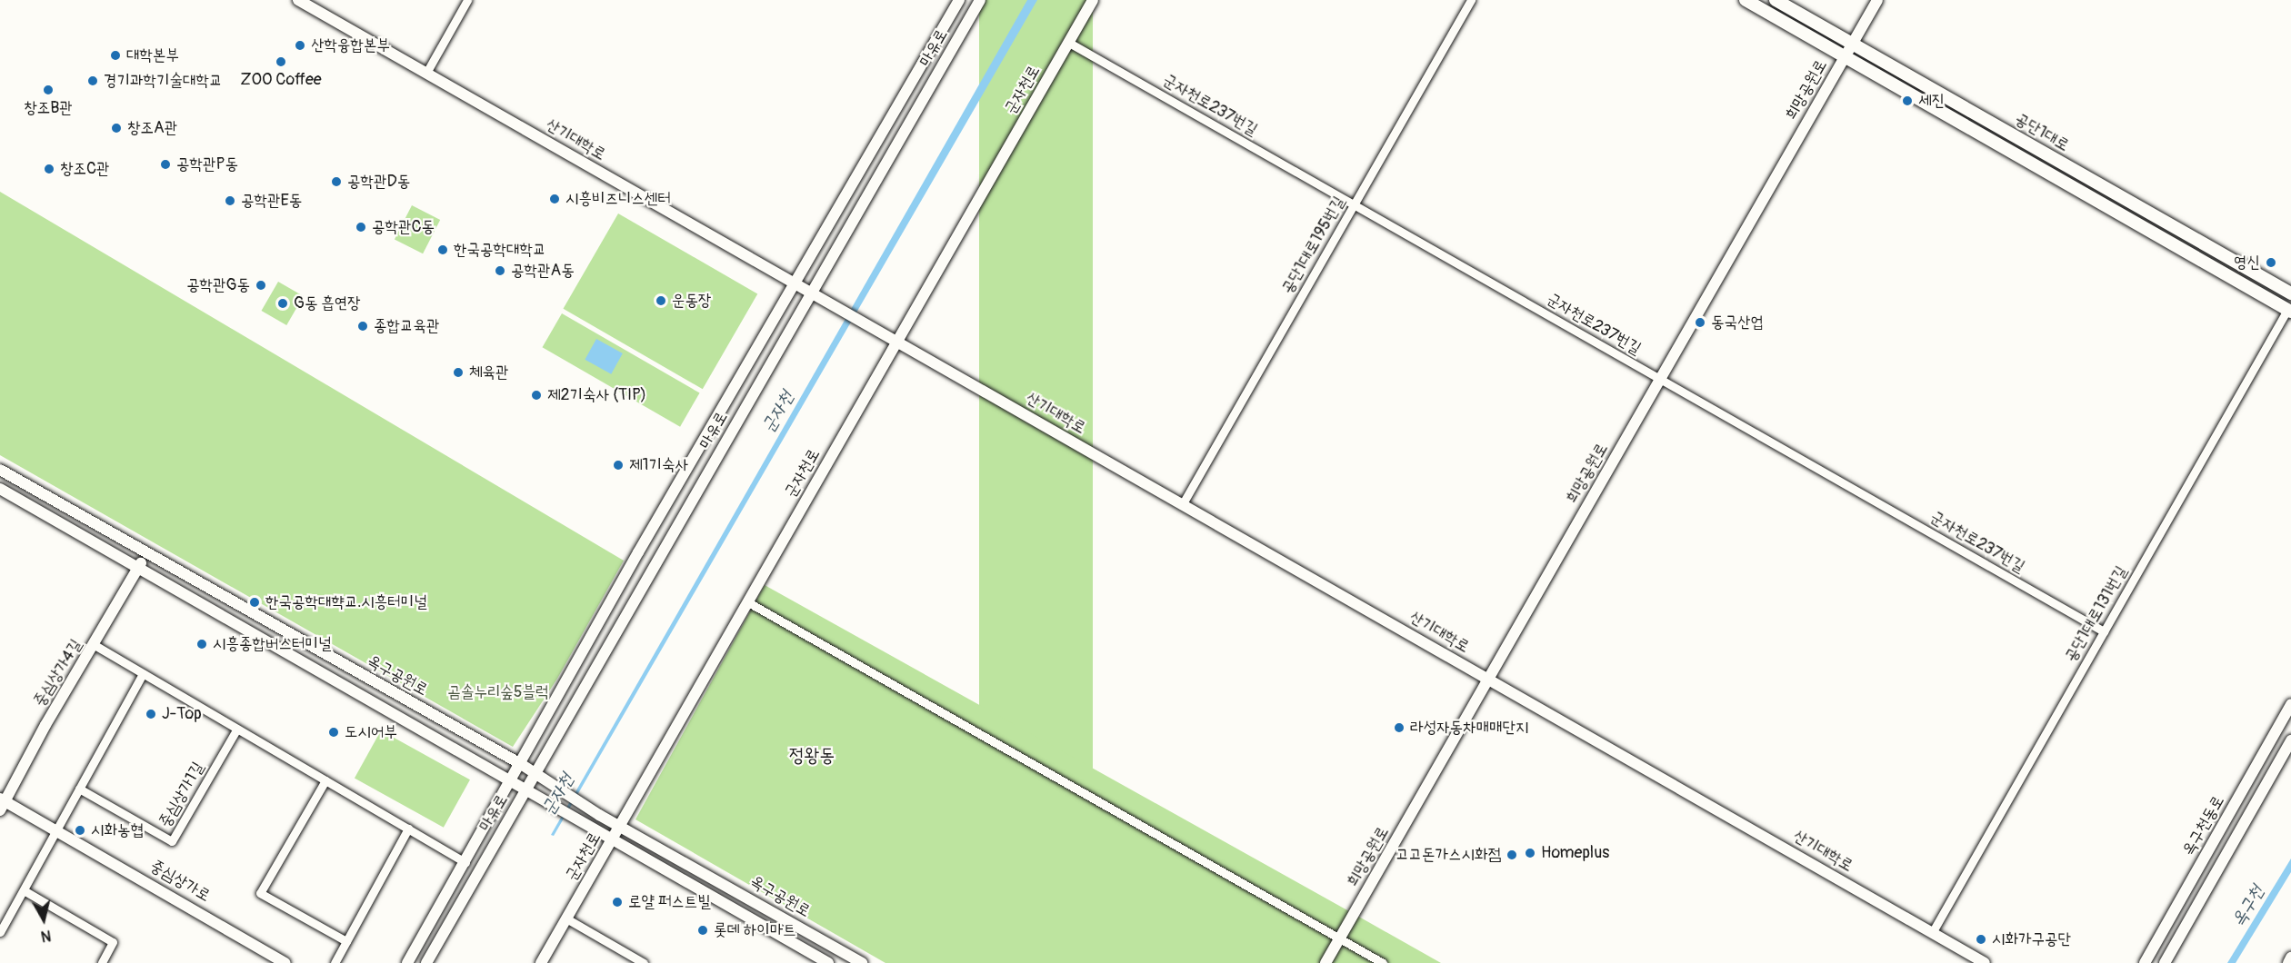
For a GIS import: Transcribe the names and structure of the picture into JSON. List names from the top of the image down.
{
  "streets": {
    "main road": ["공단1대로"],
    "street": [
      "마유로",
      "군자천로",
      "희망공원로",
      "군자천로237번길",
      "산기대학로",
      "공단1대로195번길",
      "공단1대로131번길",
      "중심상가4길",
      "옥구공원로",
      "중심상가1길",
      "옥구천동로",
      "중심상가로"
    ]
  },
  "crossings": [
    ["마유로", "산기대학로"],
    ["마유로", "옥구공원로"],
    ["군자천로", "군자천로237번길"],
    ["군자천로", "산기대학로"],
    ["군자천로", "옥구공원로"],
    ["희망공원로", "군자천로237번길"],
    ["희망공원로", "공단1대로"],
    ["희망공원로", "산기대학로"],
    ["군자천로237번길", "공단1대로195번길"],
    ["군자천로237번길", "공단1대로131번길"],
    ["산기대학로", "공단1대로195번길"],
    ["산기대학로", "공단1대로131번길"],
    ["중심상가4길", "옥구공원로"],
    ["중심상가4길", "중심상가로"]
  ],
  "districts": ["정왕동"],
  "water": ["군자천", "옥구천"],
  "parks": ["곰솔누리숲5블럭"],
  "places": [
    "산학융합본부",
    "대학본부",
    "ZOO Coffee",
    "경기과학기술대학교",
    "창조B관",
    "세진",
    "창조A관",
    "공학관P동",
    "창조C관",
    "공학관D동",
    "시흥비즈니스센터",
    "공학관E동",
    "공학관C동",
    "한국공학대학교",
    "영신",
    "공학관A동",
    "공학관G동",
    "운동장",
    "G동 흡연장",
    "동국산업",
    "종합교육관",
    "체육관",
    "제2기숙사 (TIP)",
    "제1기숙사",
    "한국공학대햑교.시흥터미널",
    "시흥종합버스터미널",
    "J-Top",
    "라성자동차매매단지",
    "도시어부",
    "시화농협",
    "Homeplus",
    "고고돈가스시화점",
    "로얄 퍼스트빌",
    "롯데 하이마트",
    "시화가구공단"
  ],
  "north": "bottom"
}
